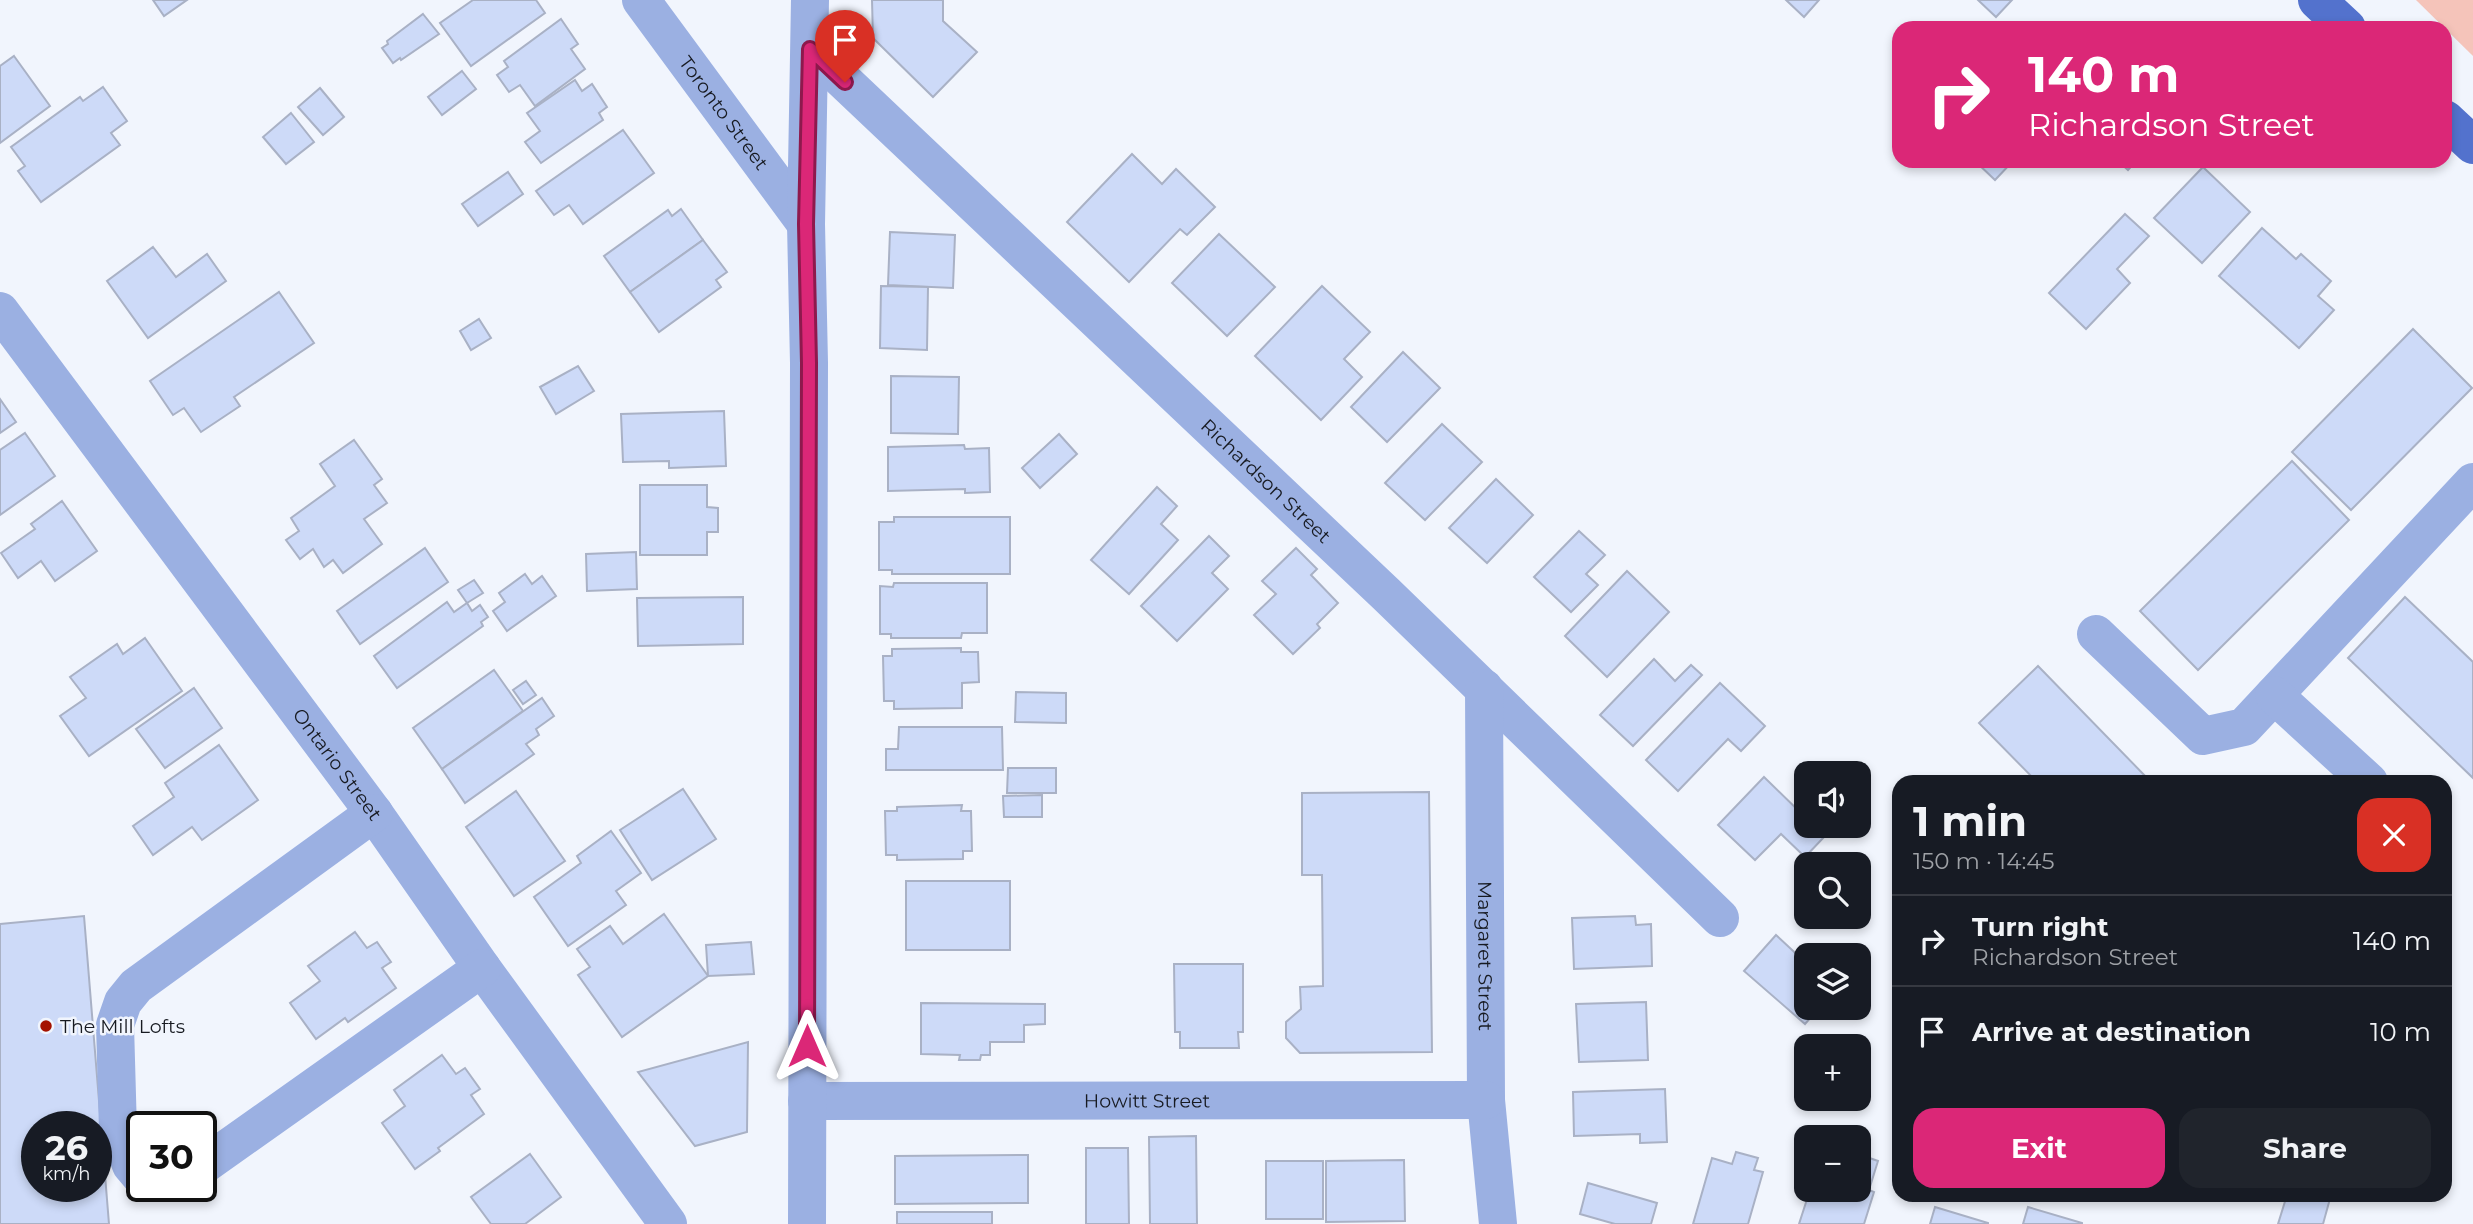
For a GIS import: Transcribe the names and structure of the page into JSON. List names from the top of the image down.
{
  "streets": {
    "street": [
      "Toronto Street",
      "Richardson Street",
      "Ontario Street",
      "Margaret Street",
      "Howitt Street"
    ]
  },
  "crossings": [
    ["Richardson Street", "Margaret Street"],
    ["Margaret Street", "Howitt Street"]
  ],
  "places": ["The Mill Lofts"],
  "page": {
    "turn": ["140 m", "Richardson Street"],
    "map_buttons": ["+", "−"],
    "heading": ["1 min", "150 m · 14:45"],
    "list": [
      {
        "name": "Turn right",
        "note": "Richardson Street",
        "value": "140 m"
      },
      {
        "name": "Arrive at destination",
        "value": "10 m"
      }
    ],
    "buttons": ["Exit", "Share"],
    "speed": "26 km/h",
    "limit": "30"
  }
}
